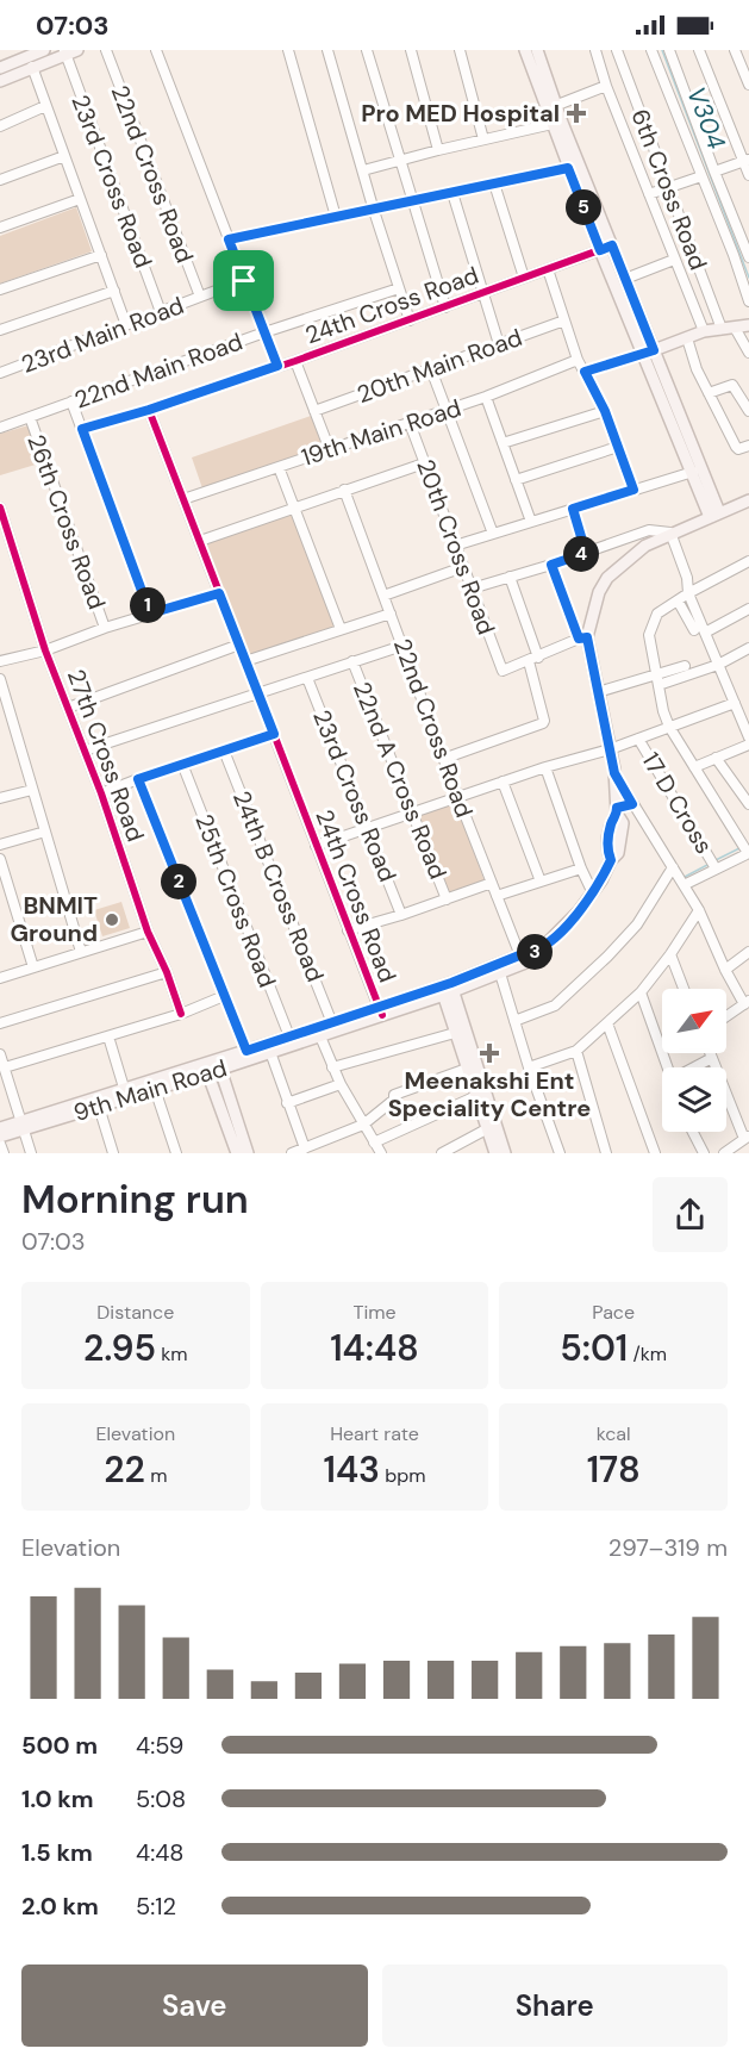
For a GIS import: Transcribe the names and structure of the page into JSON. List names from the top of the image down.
{
  "streets": {
    "main road": ["9th Main Road"],
    "street": [
      "22nd Cross Road",
      "23rd Cross Road",
      "6th Cross Road",
      "24th Cross Road",
      "23rd Main Road",
      "20th Main Road",
      "22nd Main Road",
      "19th Main Road",
      "26th Cross Road",
      "20th Cross Road",
      "27th Cross Road",
      "22nd A Cross Road",
      "17 D Cross",
      "24th B Cross Road",
      "25th Cross Road"
    ]
  },
  "crossings": [
    ["22nd Cross Road", "23rd Main Road"],
    ["22nd Cross Road", "9th Main Road"],
    ["23rd Cross Road", "23rd Main Road"],
    ["24th Cross Road", "19th Main Road"],
    ["24th Cross Road", "9th Main Road"],
    ["22nd Main Road", "26th Cross Road"],
    ["19th Main Road", "20th Cross Road"],
    ["24th B Cross Road", "9th Main Road"],
    ["25th Cross Road", "9th Main Road"]
  ],
  "water": ["V304"],
  "places": {
    "health": ["Pro MED Hospital", "Meenakshi Ent Speciality Centre"],
    "other": ["BNMIT Ground"]
  },
  "north": "top right",
  "page": {
    "status": "07:03",
    "pins": [
      "5",
      "4",
      "1",
      "2",
      "3"
    ],
    "heading": ["Morning run", "07:03"],
    "stats": [
      ["Distance", "2.95 km"],
      ["Time", "14:48"],
      ["Pace", "5:01 /km"],
      ["Elevation", "22 m"],
      ["Heart rate", "143 bpm"],
      ["kcal", "178"]
    ],
    "chart": ["Elevation", "297–319 m"],
    "list": [
      {
        "name": "500 m",
        "note": "4:59"
      },
      {
        "name": "1.0 km",
        "note": "5:08"
      },
      {
        "name": "1.5 km",
        "note": "4:48"
      },
      {
        "name": "2.0 km",
        "note": "5:12"
      }
    ],
    "buttons": ["Save", "Share"]
  }
}
